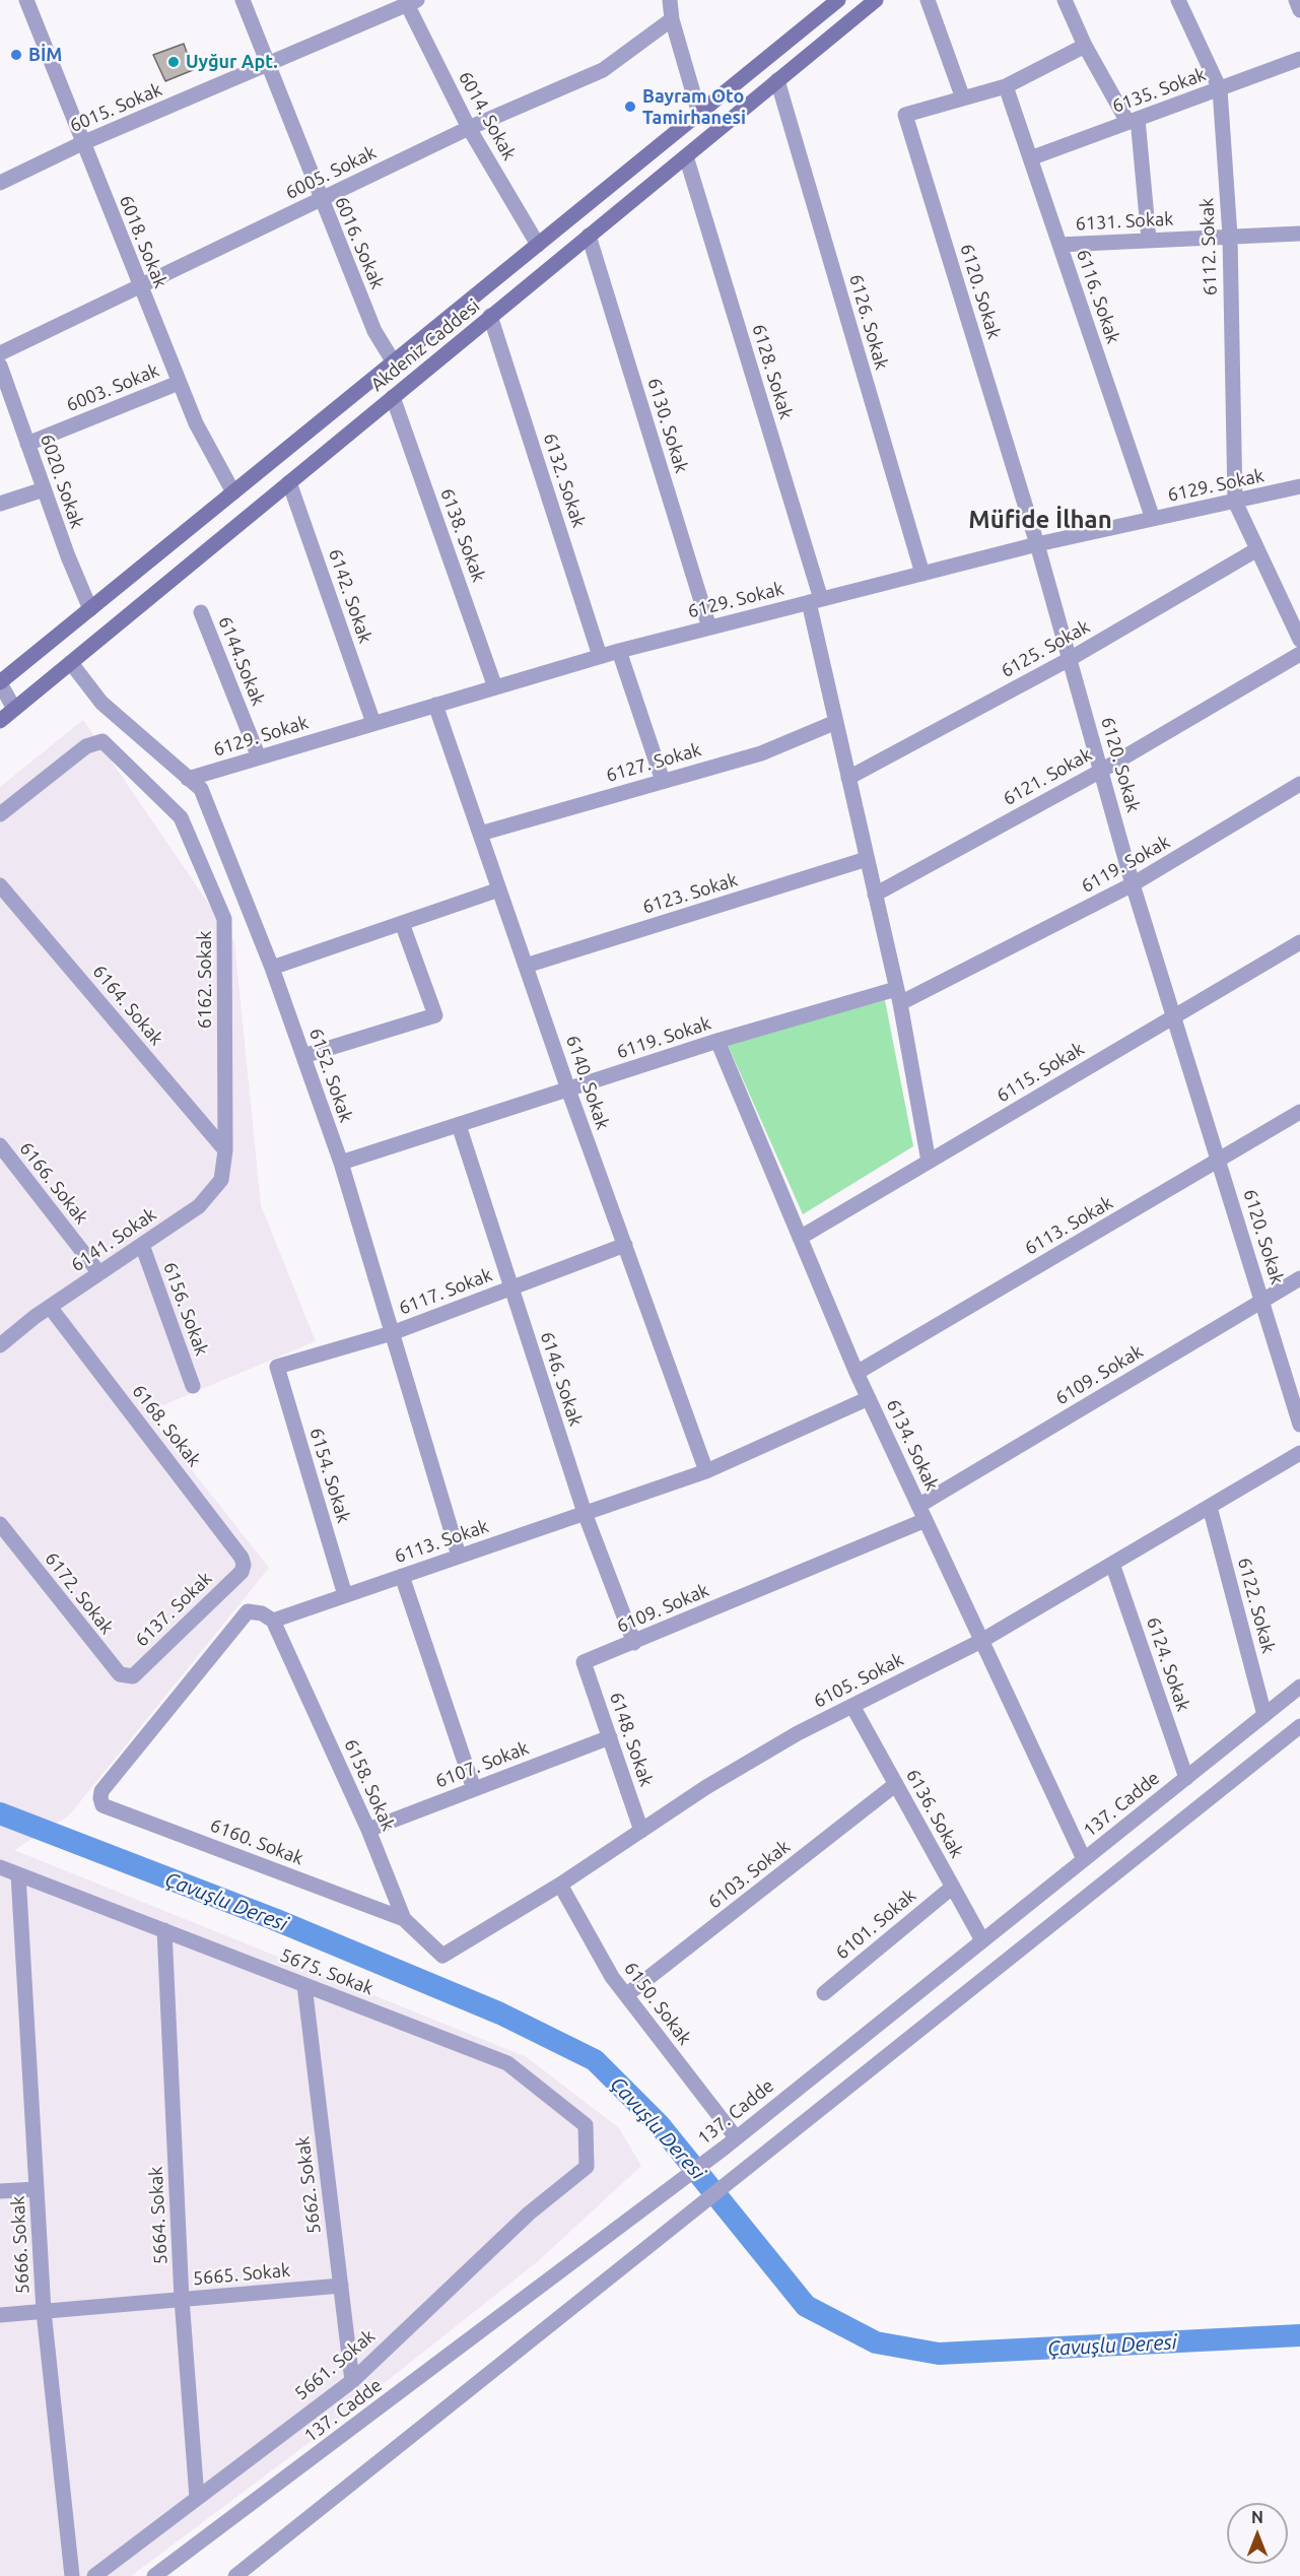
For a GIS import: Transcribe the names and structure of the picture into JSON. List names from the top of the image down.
{
  "streets": {
    "main road": ["Akdeniz Caddesi"],
    "street": [
      "6135. Sokak",
      "6015. Sokak",
      "6014. Sokak",
      "6005. Sokak",
      "6131. Sokak",
      "6018. Sokak",
      "6016. Sokak",
      "6112. Sokak",
      "6120. Sokak",
      "6116. Sokak",
      "6126. Sokak",
      "6128. Sokak",
      "6003. Sokak",
      "6130. Sokak",
      "6132. Sokak",
      "6020. Sokak",
      "6129. Sokak",
      "6138. Sokak",
      "6142. Sokak",
      "6125. Sokak",
      "6144.Sokak",
      "6127. Sokak",
      "6121. Sokak",
      "6119. Sokak",
      "6123. Sokak",
      "6162. Sokak",
      "6164. Sokak",
      "6115. Sokak",
      "6152. Sokak",
      "6140. Sokak",
      "6166. Sokak",
      "6113. Sokak",
      "6141. Sokak",
      "6117. Sokak",
      "6156. Sokak",
      "6109. Sokak",
      "6146. Sokak",
      "6168. Sokak",
      "6134. Sokak",
      "6154. Sokak",
      "6172. Sokak",
      "6122. Sokak",
      "6137. Sokak",
      "6124. Sokak",
      "6105. Sokak",
      "6148. Sokak",
      "6107. Sokak",
      "6158. Sokak",
      "137. Cadde",
      "6136. Sokak",
      "6160. Sokak",
      "6103. Sokak",
      "6101. Sokak",
      "5675. Sokak",
      "6150. Sokak",
      "5662. Sokak",
      "5664. Sokak",
      "5666. Sokak",
      "5665. Sokak",
      "5661. Sokak"
    ]
  },
  "crossings": [
    ["6135. Sokak", "6112. Sokak"],
    ["6135. Sokak", "6116. Sokak"],
    ["6015. Sokak", "6014. Sokak"],
    ["6015. Sokak", "6018. Sokak"],
    ["6015. Sokak", "6016. Sokak"],
    ["6014. Sokak", "6005. Sokak"],
    ["6014. Sokak", "Akdeniz Caddesi"],
    ["6005. Sokak", "6018. Sokak"],
    ["6005. Sokak", "6016. Sokak"],
    ["6131. Sokak", "6112. Sokak"],
    ["6131. Sokak", "6116. Sokak"],
    ["6018. Sokak", "Akdeniz Caddesi"],
    ["6018. Sokak", "6003. Sokak"],
    ["6016. Sokak", "Akdeniz Caddesi"],
    ["6112. Sokak", "6129. Sokak"],
    ["6120. Sokak", "6129. Sokak"],
    ["6120. Sokak", "6125. Sokak"],
    ["6120. Sokak", "6121. Sokak"],
    ["6120. Sokak", "6119. Sokak"],
    ["6120. Sokak", "6115. Sokak"],
    ["6120. Sokak", "6113. Sokak"],
    ["6120. Sokak", "6109. Sokak"],
    ["6116. Sokak", "6129. Sokak"],
    ["6126. Sokak", "Akdeniz Caddesi"],
    ["6126. Sokak", "6129. Sokak"],
    ["Akdeniz Caddesi", "6128. Sokak"],
    ["Akdeniz Caddesi", "6130. Sokak"],
    ["Akdeniz Caddesi", "6132. Sokak"],
    ["Akdeniz Caddesi", "6020. Sokak"],
    ["Akdeniz Caddesi", "6138. Sokak"],
    ["Akdeniz Caddesi", "6142. Sokak"],
    ["Akdeniz Caddesi", "6152. Sokak"],
    ["6128. Sokak", "6129. Sokak"],
    ["6128. Sokak", "6125. Sokak"],
    ["6128. Sokak", "6127. Sokak"],
    ["6128. Sokak", "6121. Sokak"],
    ["6128. Sokak", "6119. Sokak"],
    ["6128. Sokak", "6123. Sokak"],
    ["6128. Sokak", "6115. Sokak"],
    ["6003. Sokak", "6020. Sokak"],
    ["6130. Sokak", "6129. Sokak"],
    ["6132. Sokak", "6129. Sokak"],
    ["6129. Sokak", "6138. Sokak"],
    ["6129. Sokak", "6142. Sokak"],
    ["6129. Sokak", "6144.Sokak"],
    ["6129. Sokak", "6152. Sokak"],
    ["6129. Sokak", "6140. Sokak"],
    ["6127. Sokak", "6140. Sokak"],
    ["6119. Sokak", "6152. Sokak"],
    ["6119. Sokak", "6140. Sokak"],
    ["6119. Sokak", "6146. Sokak"],
    ["6119. Sokak", "6134. Sokak"],
    ["6123. Sokak", "6140. Sokak"],
    ["6162. Sokak", "6164. Sokak"],
    ["6162. Sokak", "6141. Sokak"],
    ["6164. Sokak", "6141. Sokak"],
    ["6115. Sokak", "6134. Sokak"],
    ["6152. Sokak", "6113. Sokak"],
    ["6152. Sokak", "6117. Sokak"],
    ["6140. Sokak", "6113. Sokak"],
    ["6140. Sokak", "6117. Sokak"],
    ["6166. Sokak", "6141. Sokak"],
    ["6113. Sokak", "6146. Sokak"],
    ["6113. Sokak", "6134. Sokak"],
    ["6113. Sokak", "6154. Sokak"],
    ["6113. Sokak", "6158. Sokak"],
    ["6113. Sokak", "6160. Sokak"],
    ["6141. Sokak", "6156. Sokak"],
    ["6141. Sokak", "6168. Sokak"],
    ["6117. Sokak", "6146. Sokak"],
    ["6117. Sokak", "6154. Sokak"],
    ["6109. Sokak", "6146. Sokak"],
    ["6109. Sokak", "6134. Sokak"],
    ["6109. Sokak", "6148. Sokak"],
    ["6168. Sokak", "6137. Sokak"],
    ["6134. Sokak", "6105. Sokak"],
    ["6134. Sokak", "137. Cadde"],
    ["6172. Sokak", "6137. Sokak"],
    ["6122. Sokak", "6105. Sokak"],
    ["6122. Sokak", "137. Cadde"],
    ["6124. Sokak", "6105. Sokak"],
    ["6124. Sokak", "137. Cadde"],
    ["6105. Sokak", "6148. Sokak"],
    ["6105. Sokak", "6158. Sokak"],
    ["6105. Sokak", "6136. Sokak"],
    ["6105. Sokak", "6150. Sokak"],
    ["6148. Sokak", "6107. Sokak"],
    ["6107. Sokak", "6158. Sokak"],
    ["6158. Sokak", "6160. Sokak"],
    ["137. Cadde", "6136. Sokak"],
    ["137. Cadde", "6150. Sokak"],
    ["6136. Sokak", "6103. Sokak"],
    ["6136. Sokak", "6101. Sokak"],
    ["6103. Sokak", "6150. Sokak"],
    ["5675. Sokak", "5662. Sokak"],
    ["5675. Sokak", "5664. Sokak"],
    ["5675. Sokak", "5666. Sokak"],
    ["5675. Sokak", "5661. Sokak"],
    ["5662. Sokak", "5665. Sokak"],
    ["5662. Sokak", "5661. Sokak"],
    ["5664. Sokak", "5665. Sokak"],
    ["5664. Sokak", "5661. Sokak"],
    ["5666. Sokak", "5665. Sokak"]
  ],
  "districts": ["Müfide İlhan"],
  "water": ["Çavuşlu Deresi"],
  "places": ["BİM", "Uyğur Apt.", "Bayram Oto Tamirhanesi"],
  "north": "top"
}
